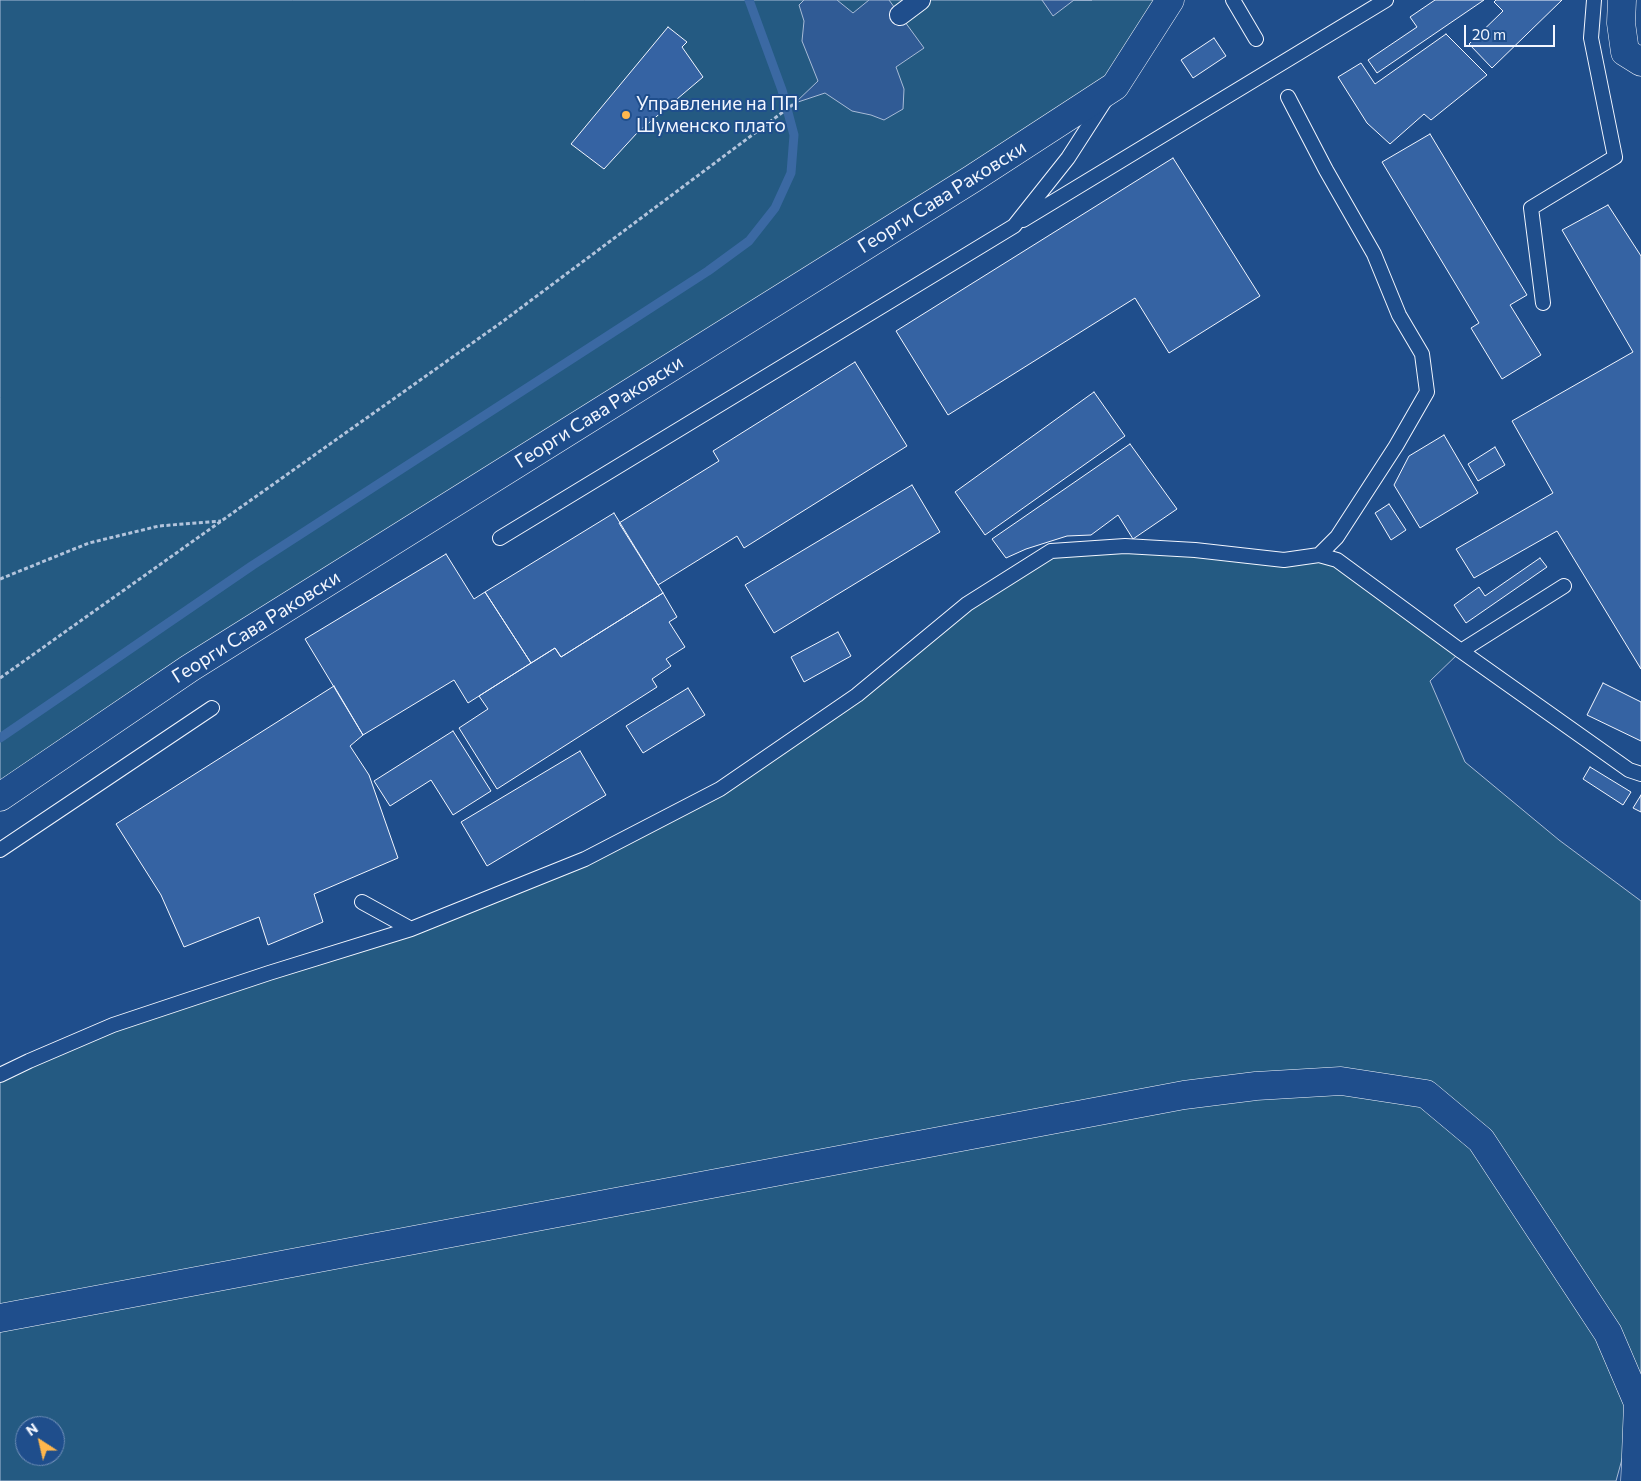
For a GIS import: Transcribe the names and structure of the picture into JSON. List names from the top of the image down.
{
  "streets": {
    "street": ["Георги Сава Раковски"]
  },
  "places": ["Управление на ПП Шуменско плато"],
  "scale_bar": "20 m",
  "north": "top left"
}
